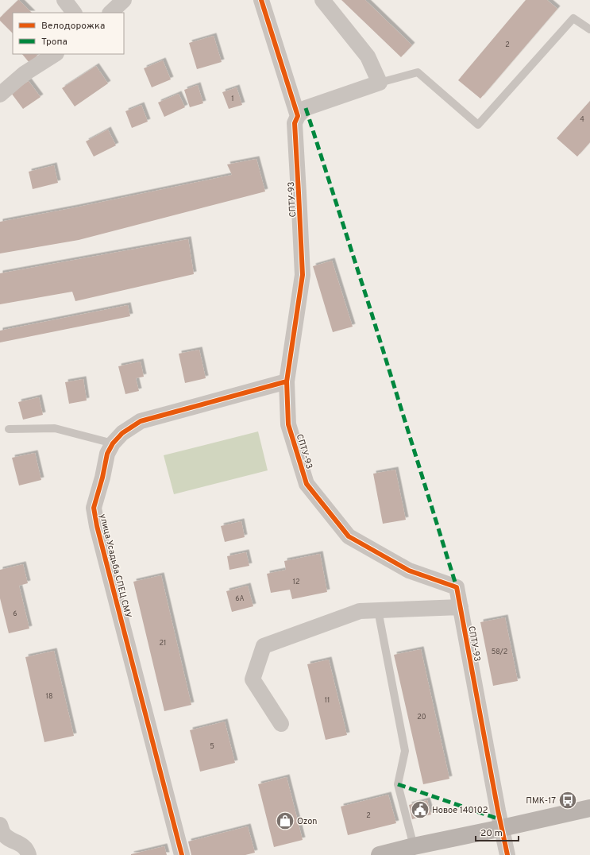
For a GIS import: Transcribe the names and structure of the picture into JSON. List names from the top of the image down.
{
  "streets": {
    "street": ["СПТУ-93", "улица Усадьба СПЕЦ СМУ"]
  },
  "crossings": [
    ["СПТУ-93", "улица Усадьба СПЕЦ СМУ"]
  ],
  "places": {
    "bus stop": ["ПМК-17"],
    "public building": ["Новое 140102"],
    "shop": ["Ozon"]
  },
  "house_numbers": [
    "2",
    "1",
    "4",
    "12",
    "6А",
    "6",
    "21",
    "58/2",
    "18",
    "11",
    "20",
    "5",
    "2"
  ],
  "legend": ["Велодорожка", "Тропа"],
  "scale_bar": "20 m"
}
